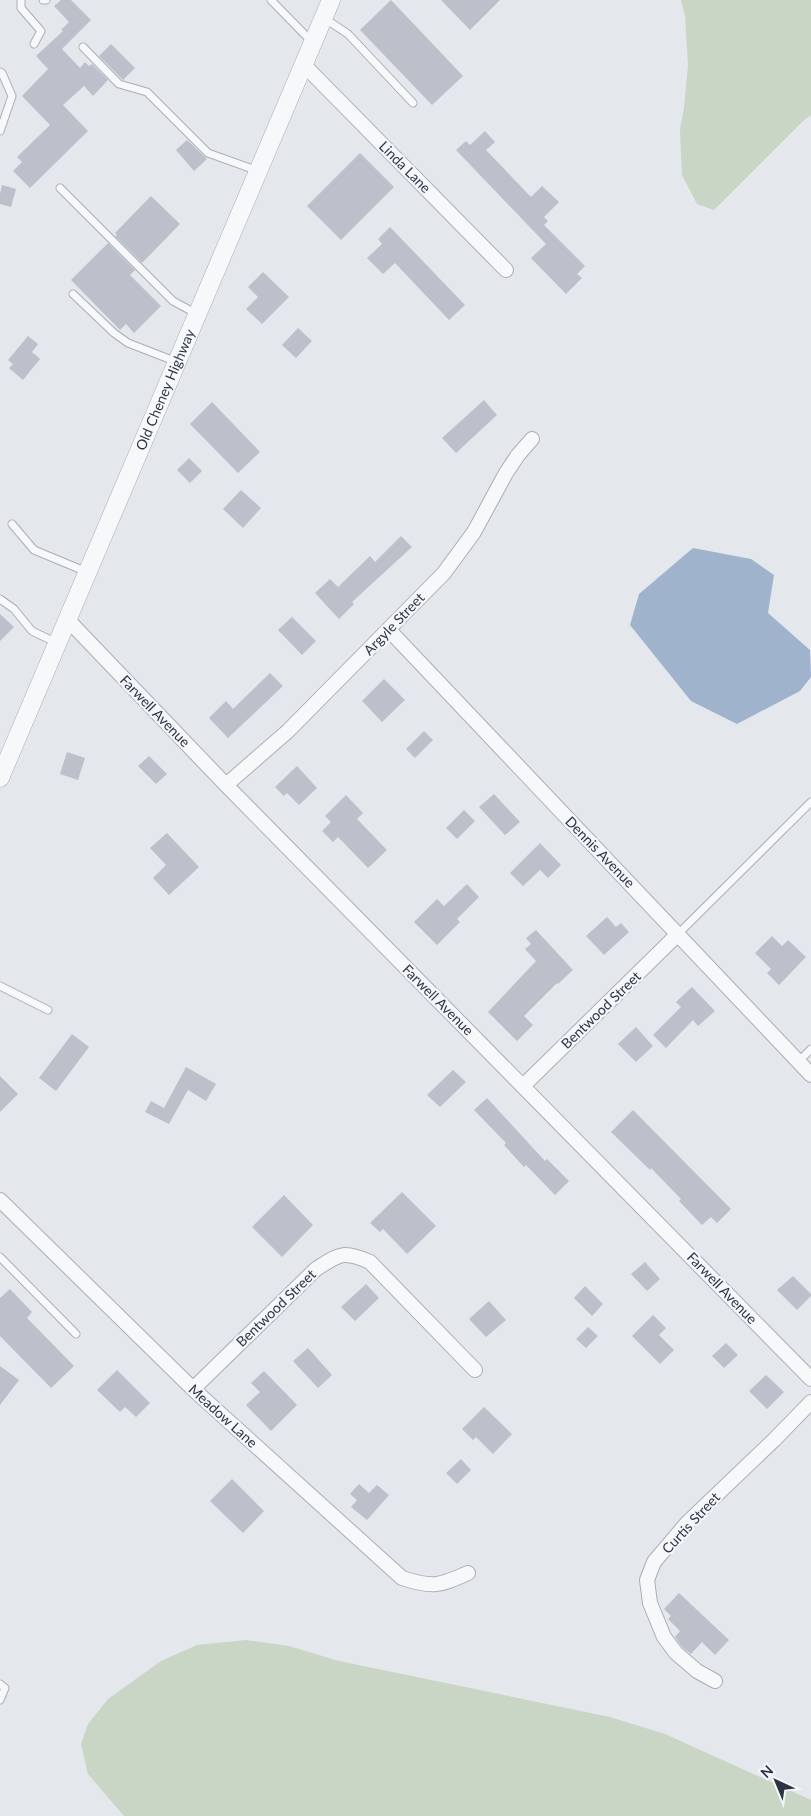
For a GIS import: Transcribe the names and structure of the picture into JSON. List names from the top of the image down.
{
  "streets": {
    "street": [
      "Linda Lane",
      "Old Cheney Highway",
      "Argyle Street",
      "Farwell Avenue",
      "Dennis Avenue",
      "Bentwood Street",
      "Meadow Lane",
      "Curtis Street"
    ]
  },
  "crossings": [
    ["Linda Lane", "Old Cheney Highway"],
    ["Old Cheney Highway", "Farwell Avenue"],
    ["Argyle Street", "Farwell Avenue"],
    ["Argyle Street", "Dennis Avenue"],
    ["Farwell Avenue", "Bentwood Street"],
    ["Dennis Avenue", "Bentwood Street"],
    ["Bentwood Street", "Meadow Lane"]
  ],
  "north": "top left"
}
